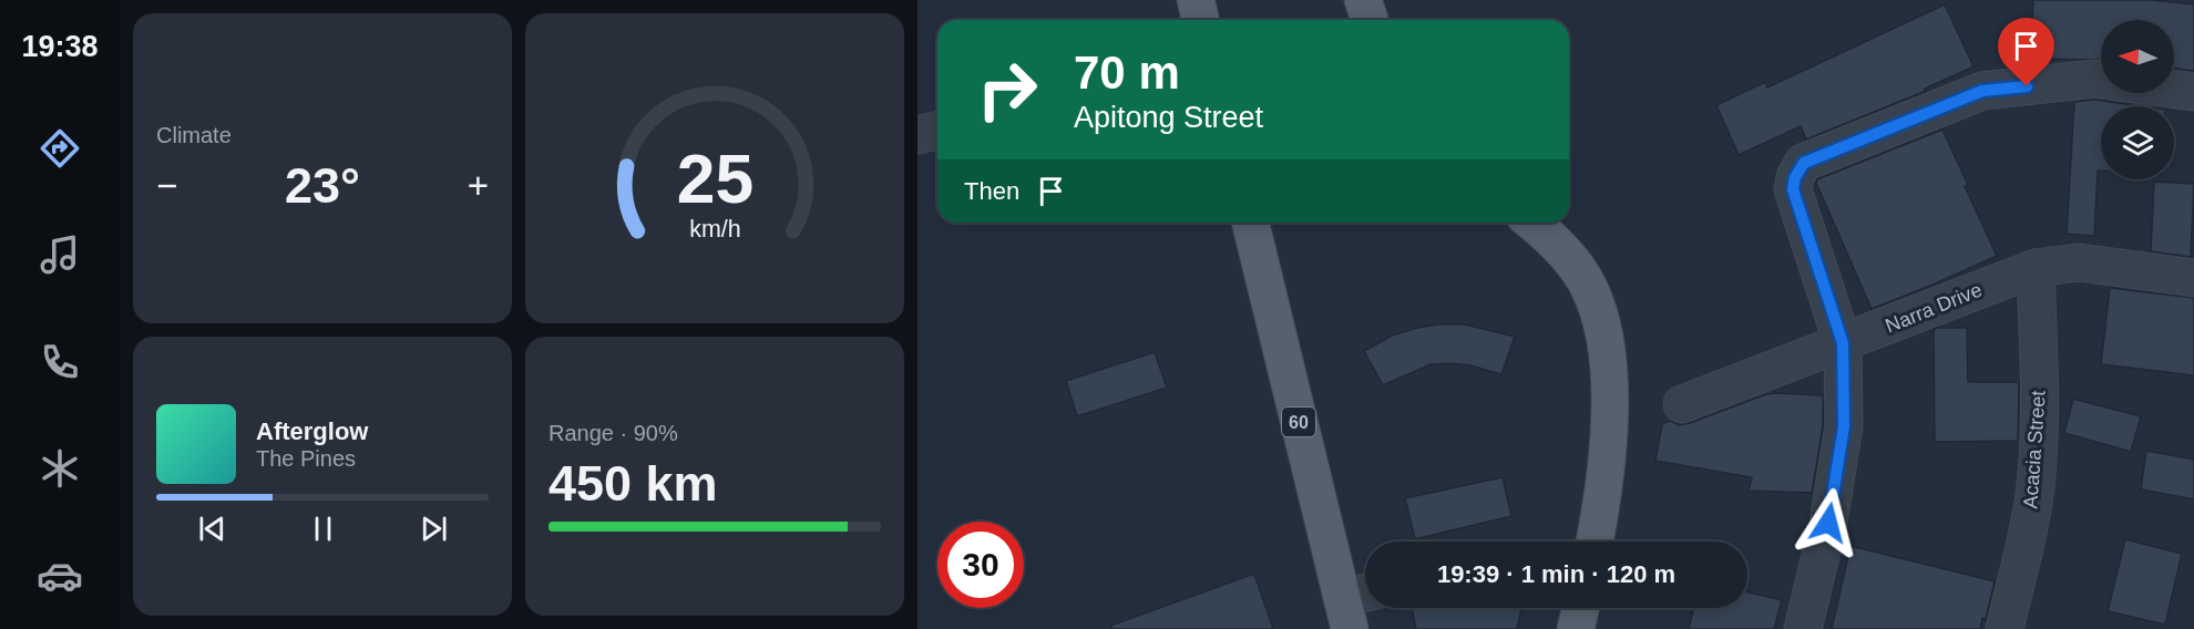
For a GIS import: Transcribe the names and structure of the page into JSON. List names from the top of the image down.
{
  "streets": {
    "main road": ["60"],
    "street": ["Narra Drive", "Acacia Street"]
  },
  "crossings": [
    ["Narra Drive", "Acacia Street"]
  ],
  "north": "left",
  "page": {
    "tabs": "19:38",
    "tile": [
      "Climate",
      ["Range · 90%", "450 km"]
    ],
    "turn": ["70 m", "Apitong Street"],
    "heat": ["−", "23°", "+"],
    "then": "Then",
    "song": ["Afterglow", "The Pines"],
    "limit": "30",
    "trip": "19:39 · 1 min · 120 m",
    "gauge": ["25", "km/h"]
  }
}
